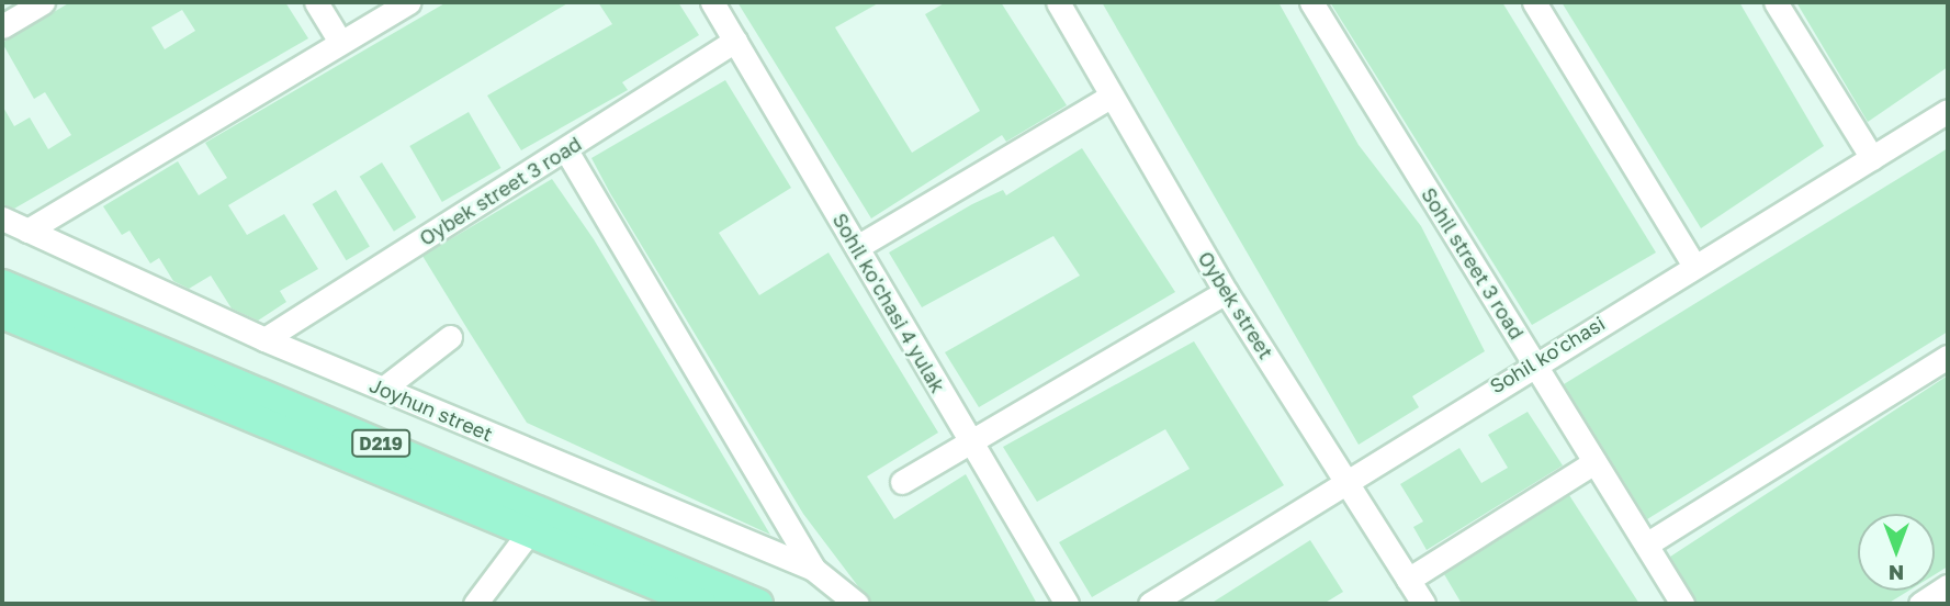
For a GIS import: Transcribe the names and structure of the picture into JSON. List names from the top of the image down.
{
  "streets": {
    "main road": ["D219"],
    "street": [
      "Oybek street 3 road",
      "Sohil street 3 road",
      "Sohil ko'chasi 4 yulak",
      "Oybek street",
      "Sohil ko'chasi",
      "Joyhun street"
    ]
  },
  "crossings": [
    ["Oybek street 3 road", "Sohil ko'chasi 4 yulak"],
    ["Oybek street 3 road", "Joyhun street"],
    ["Sohil street 3 road", "Sohil ko'chasi"],
    ["Oybek street", "Sohil ko'chasi"]
  ],
  "north": "bottom"
}
